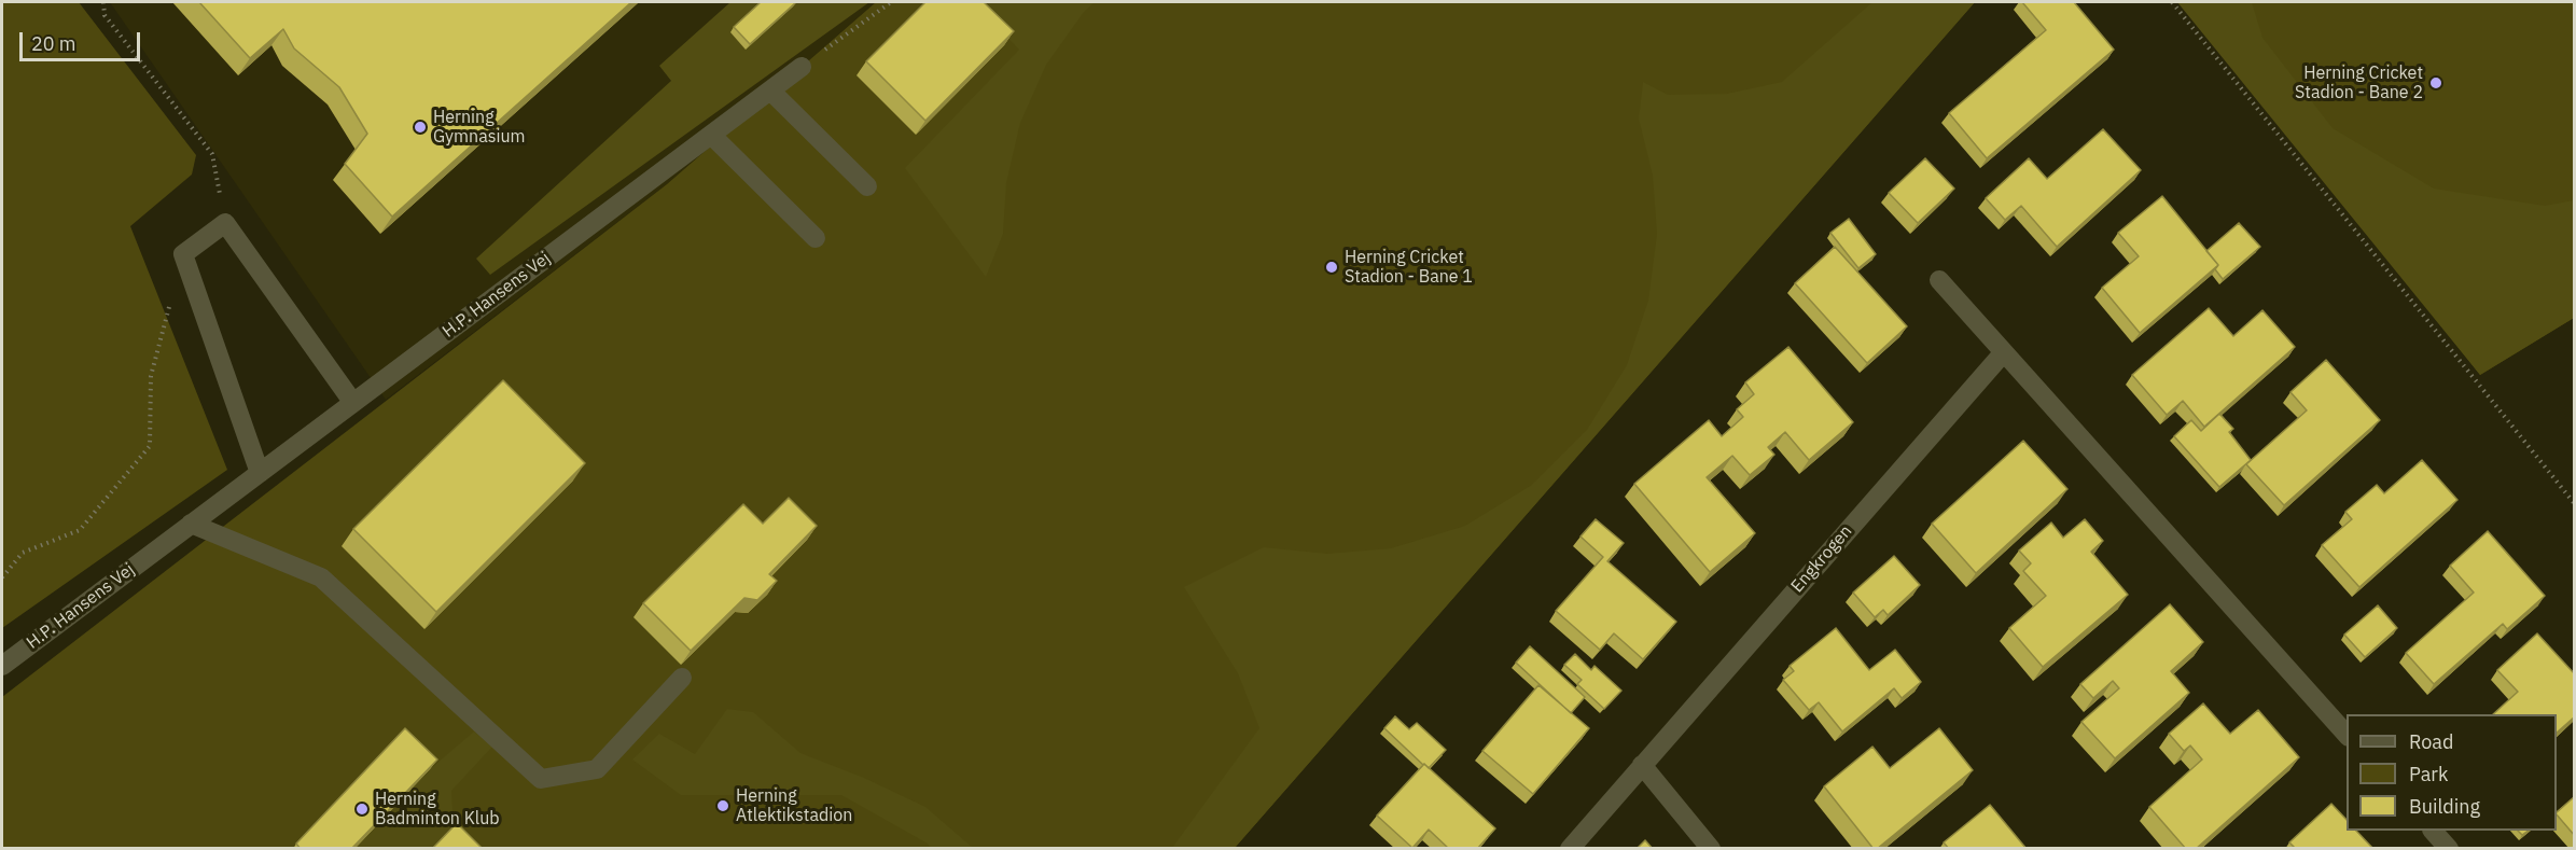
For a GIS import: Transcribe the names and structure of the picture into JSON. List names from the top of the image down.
{
  "streets": {
    "street": ["H.P. Hansens Vej", "Engkrogen"]
  },
  "places": [
    "Herning Cricket Stadion - Bane 2",
    "Herning Gymnasium",
    "Herning Cricket Stadion - Bane 1",
    "Herning Atlektikstadion",
    "Herning Badminton Klub"
  ],
  "legend": ["Road", "Park", "Building"],
  "scale_bar": "20 m"
}
